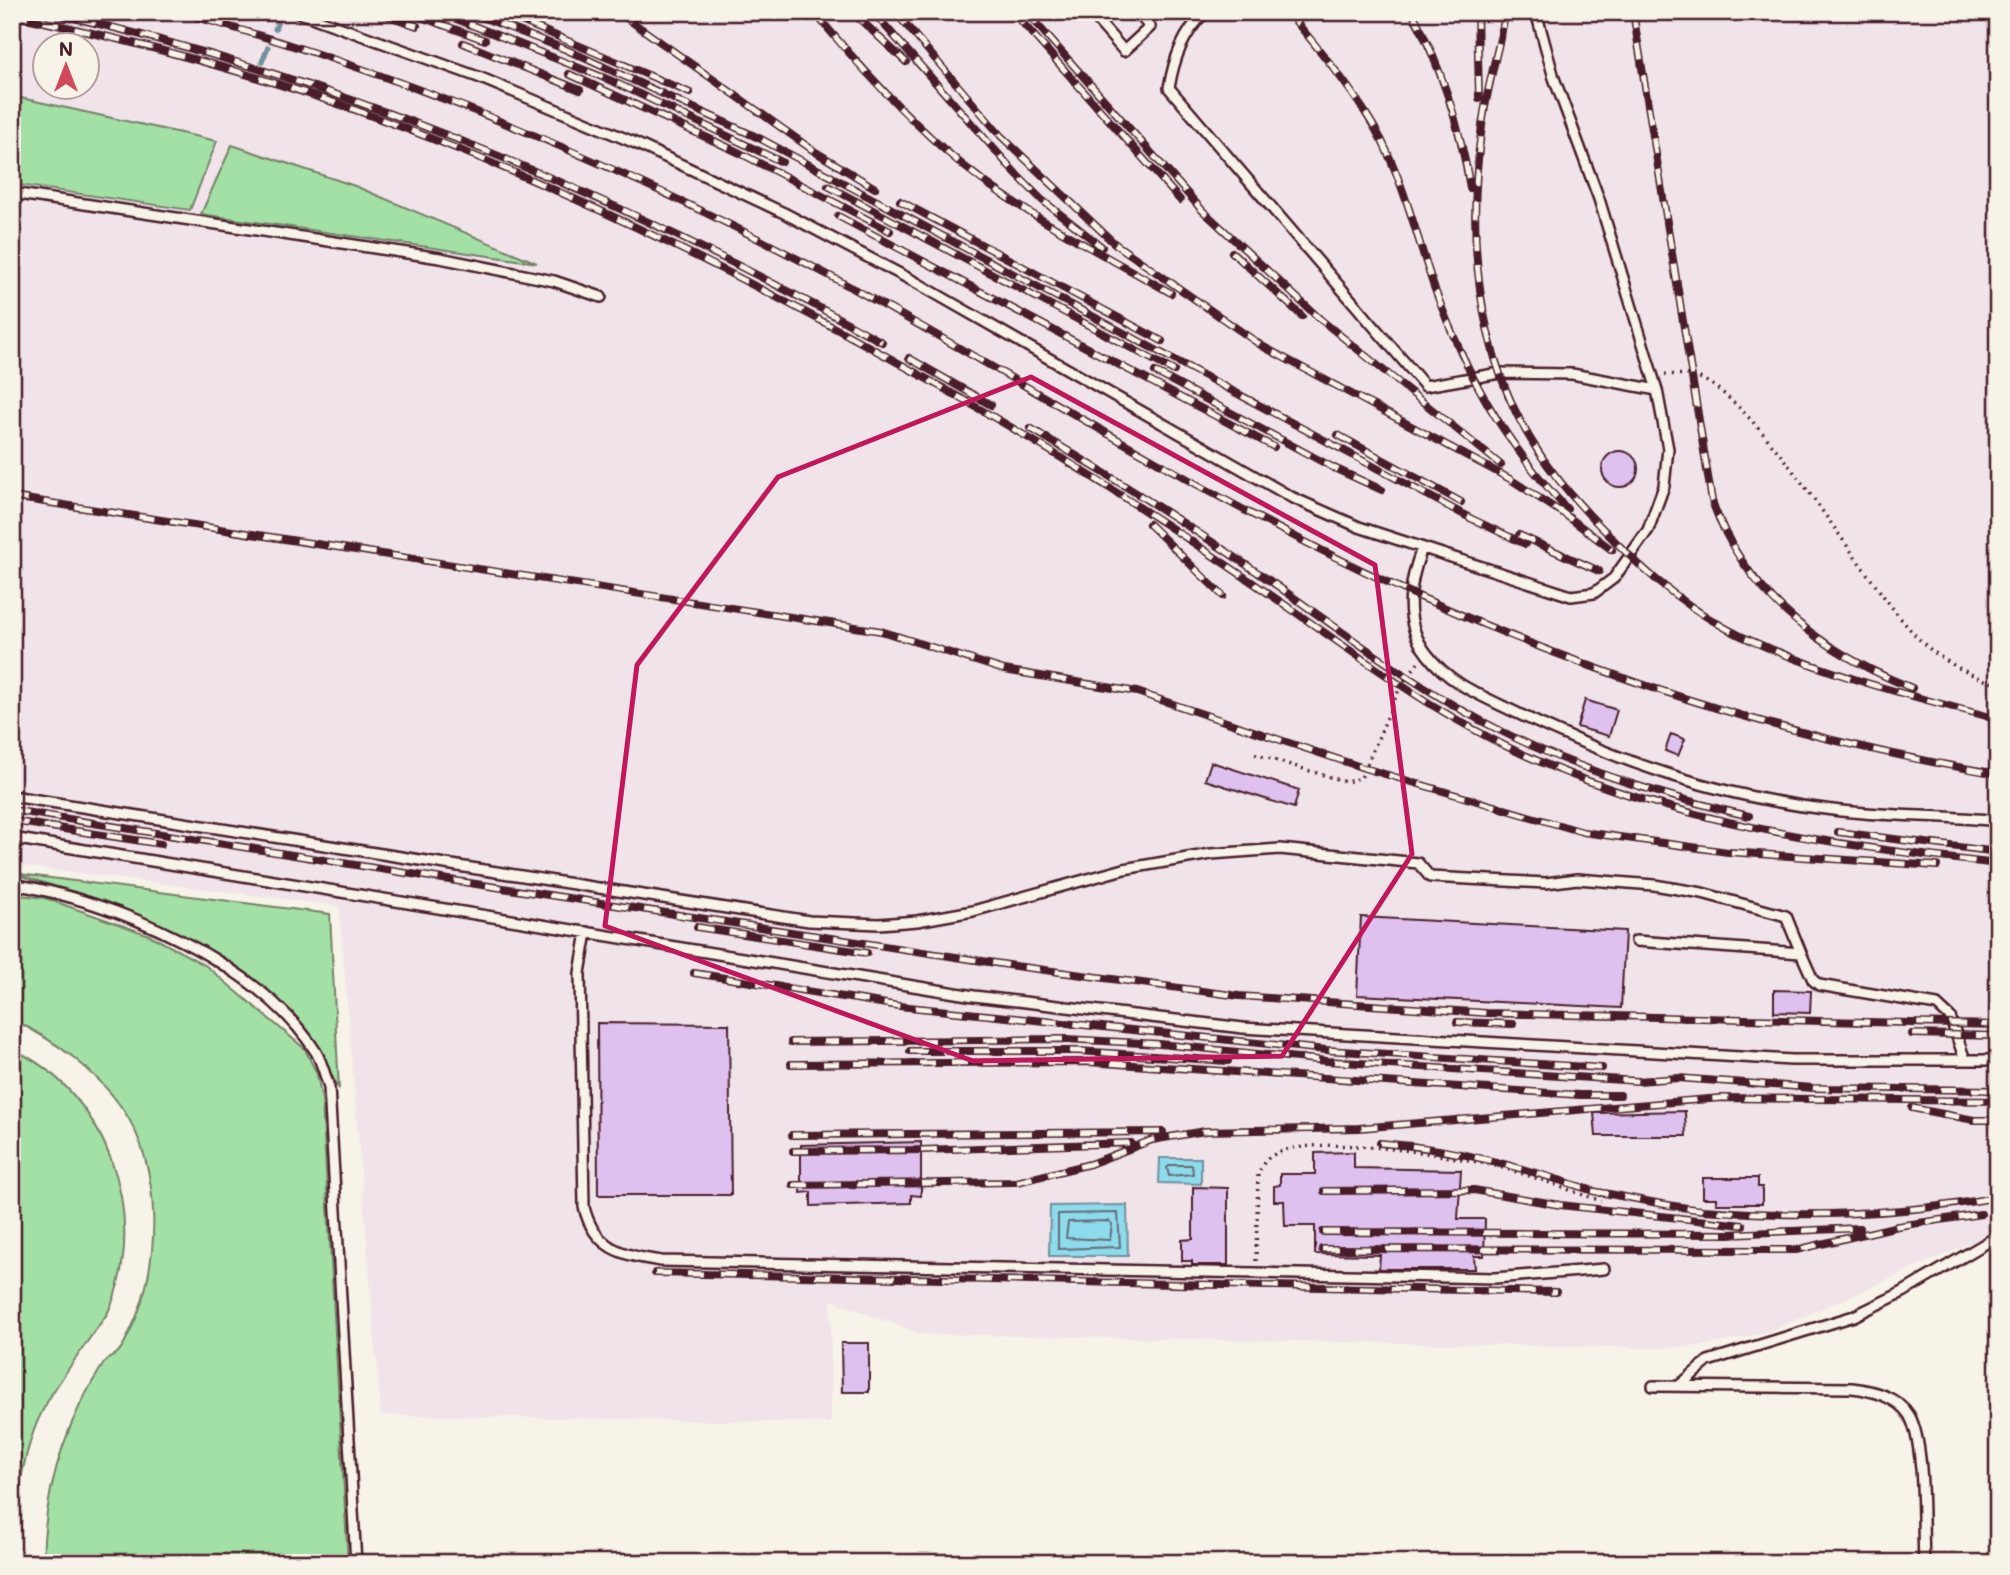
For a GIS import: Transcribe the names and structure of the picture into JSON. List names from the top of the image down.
{
  "north": "top"
}
